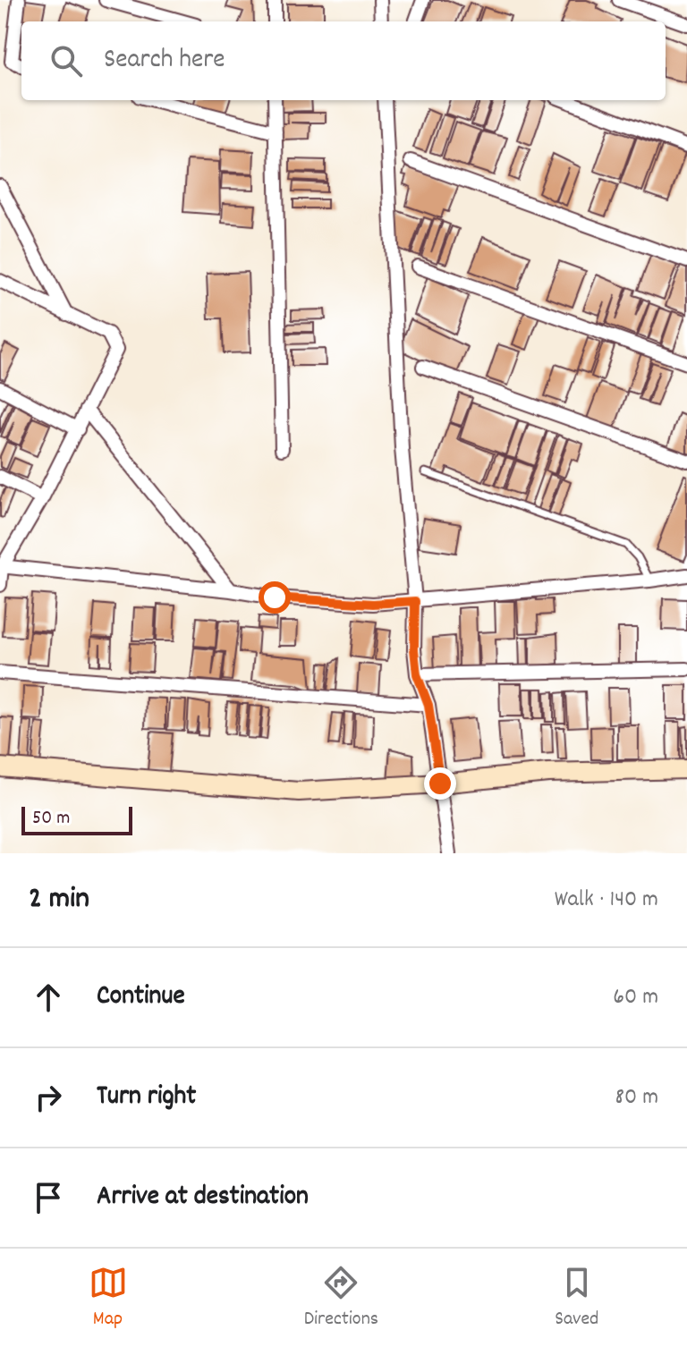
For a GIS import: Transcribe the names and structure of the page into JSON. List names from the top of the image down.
{
  "scale_bar": "50 m",
  "page": {
    "search": "Search here",
    "scale": "50 m",
    "heading": ["2 min", "Walk · 140 m"],
    "list": [
      ["Continue", "60 m"],
      ["Turn right", "80 m"],
      "Arrive at destination"
    ],
    "nav": ["Map", "Directions", "Saved"]
  }
}
